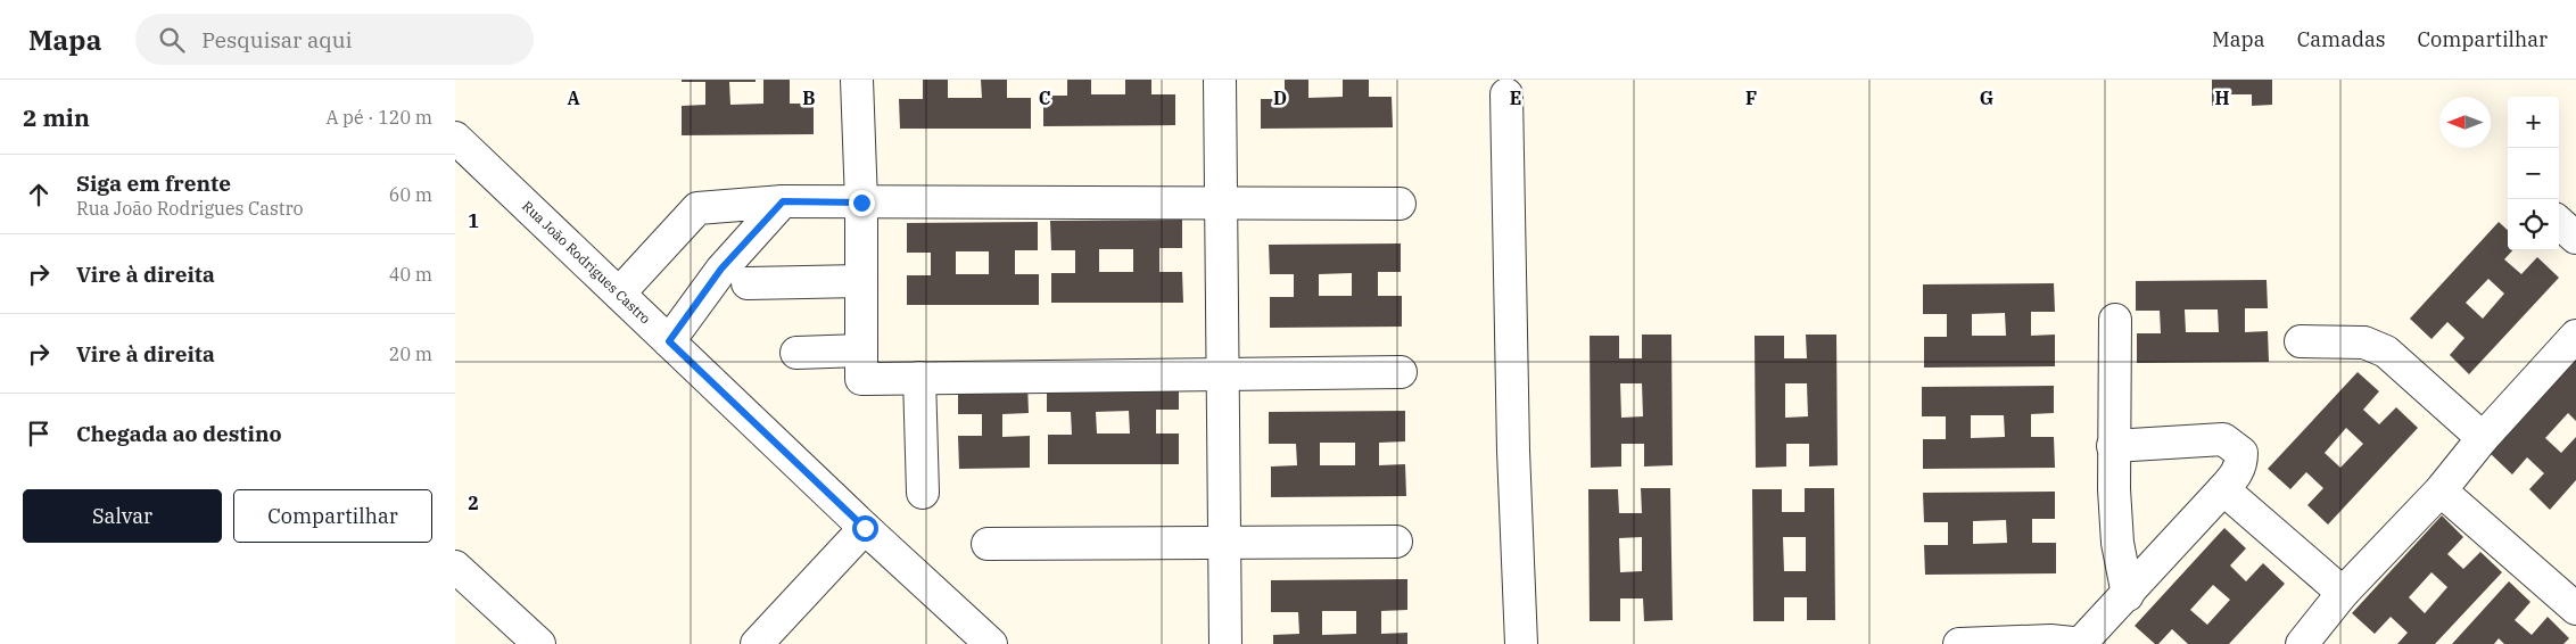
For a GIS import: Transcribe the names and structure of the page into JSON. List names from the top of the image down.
{
  "streets": {
    "street": ["Rua João Rodrigues Castro"]
  },
  "north": "left",
  "page": {
    "header": "Mapa",
    "search": "Pesquisar aqui",
    "nav": ["Mapa", "Camadas", "Compartilhar"],
    "heading": ["2 min", "A pé · 120 m"],
    "map_buttons": ["+", "−"],
    "list": [
      ["Siga em frente", "Rua João Rodrigues Castro", "60 m"],
      ["Vire à direita", "40 m"],
      ["Vire à direita", "20 m"],
      "Chegada ao destino"
    ],
    "buttons": ["Salvar", "Compartilhar"]
  },
  "grid": {
    "columns": [
      "A",
      "B",
      "C",
      "D",
      "E",
      "F",
      "G",
      "H"
    ],
    "rows": ["1", "2"]
  }
}
